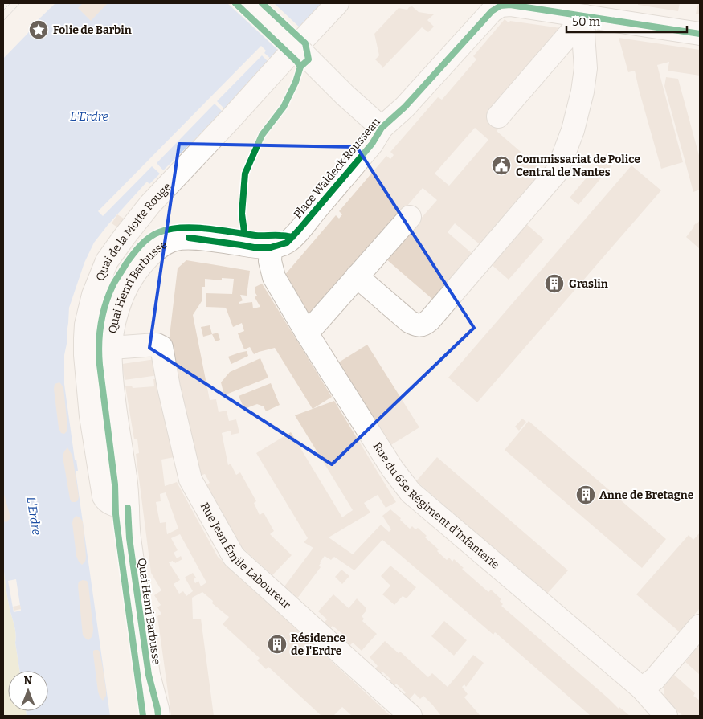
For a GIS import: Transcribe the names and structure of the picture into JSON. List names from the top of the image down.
{
  "streets": {
    "street": [
      "Place Waldeck Rousseau",
      "Quai de la Motte Rouge",
      "Quai Henri Barbusse",
      "Rue du 65e Régiment d'Infanterie",
      "Rue Jean Émile Laboureur"
    ]
  },
  "crossings": [
    ["Place Waldeck Rousseau", "Quai Henri Barbusse"],
    ["Place Waldeck Rousseau", "Rue du 65e Régiment d'Infanterie"],
    ["Quai de la Motte Rouge", "Quai Henri Barbusse"],
    ["Quai Henri Barbusse", "Rue Jean Émile Laboureur"]
  ],
  "water": ["L'Erdre"],
  "places": {
    "place": ["Folie de Barbin"],
    "public building": ["Commissariat de Police Central de Nantes"],
    "building": ["Graslin", "Anne de Bretagne", "Résidence de l'Erdre"]
  },
  "scale_bar": "50 m",
  "north": "top"
}
